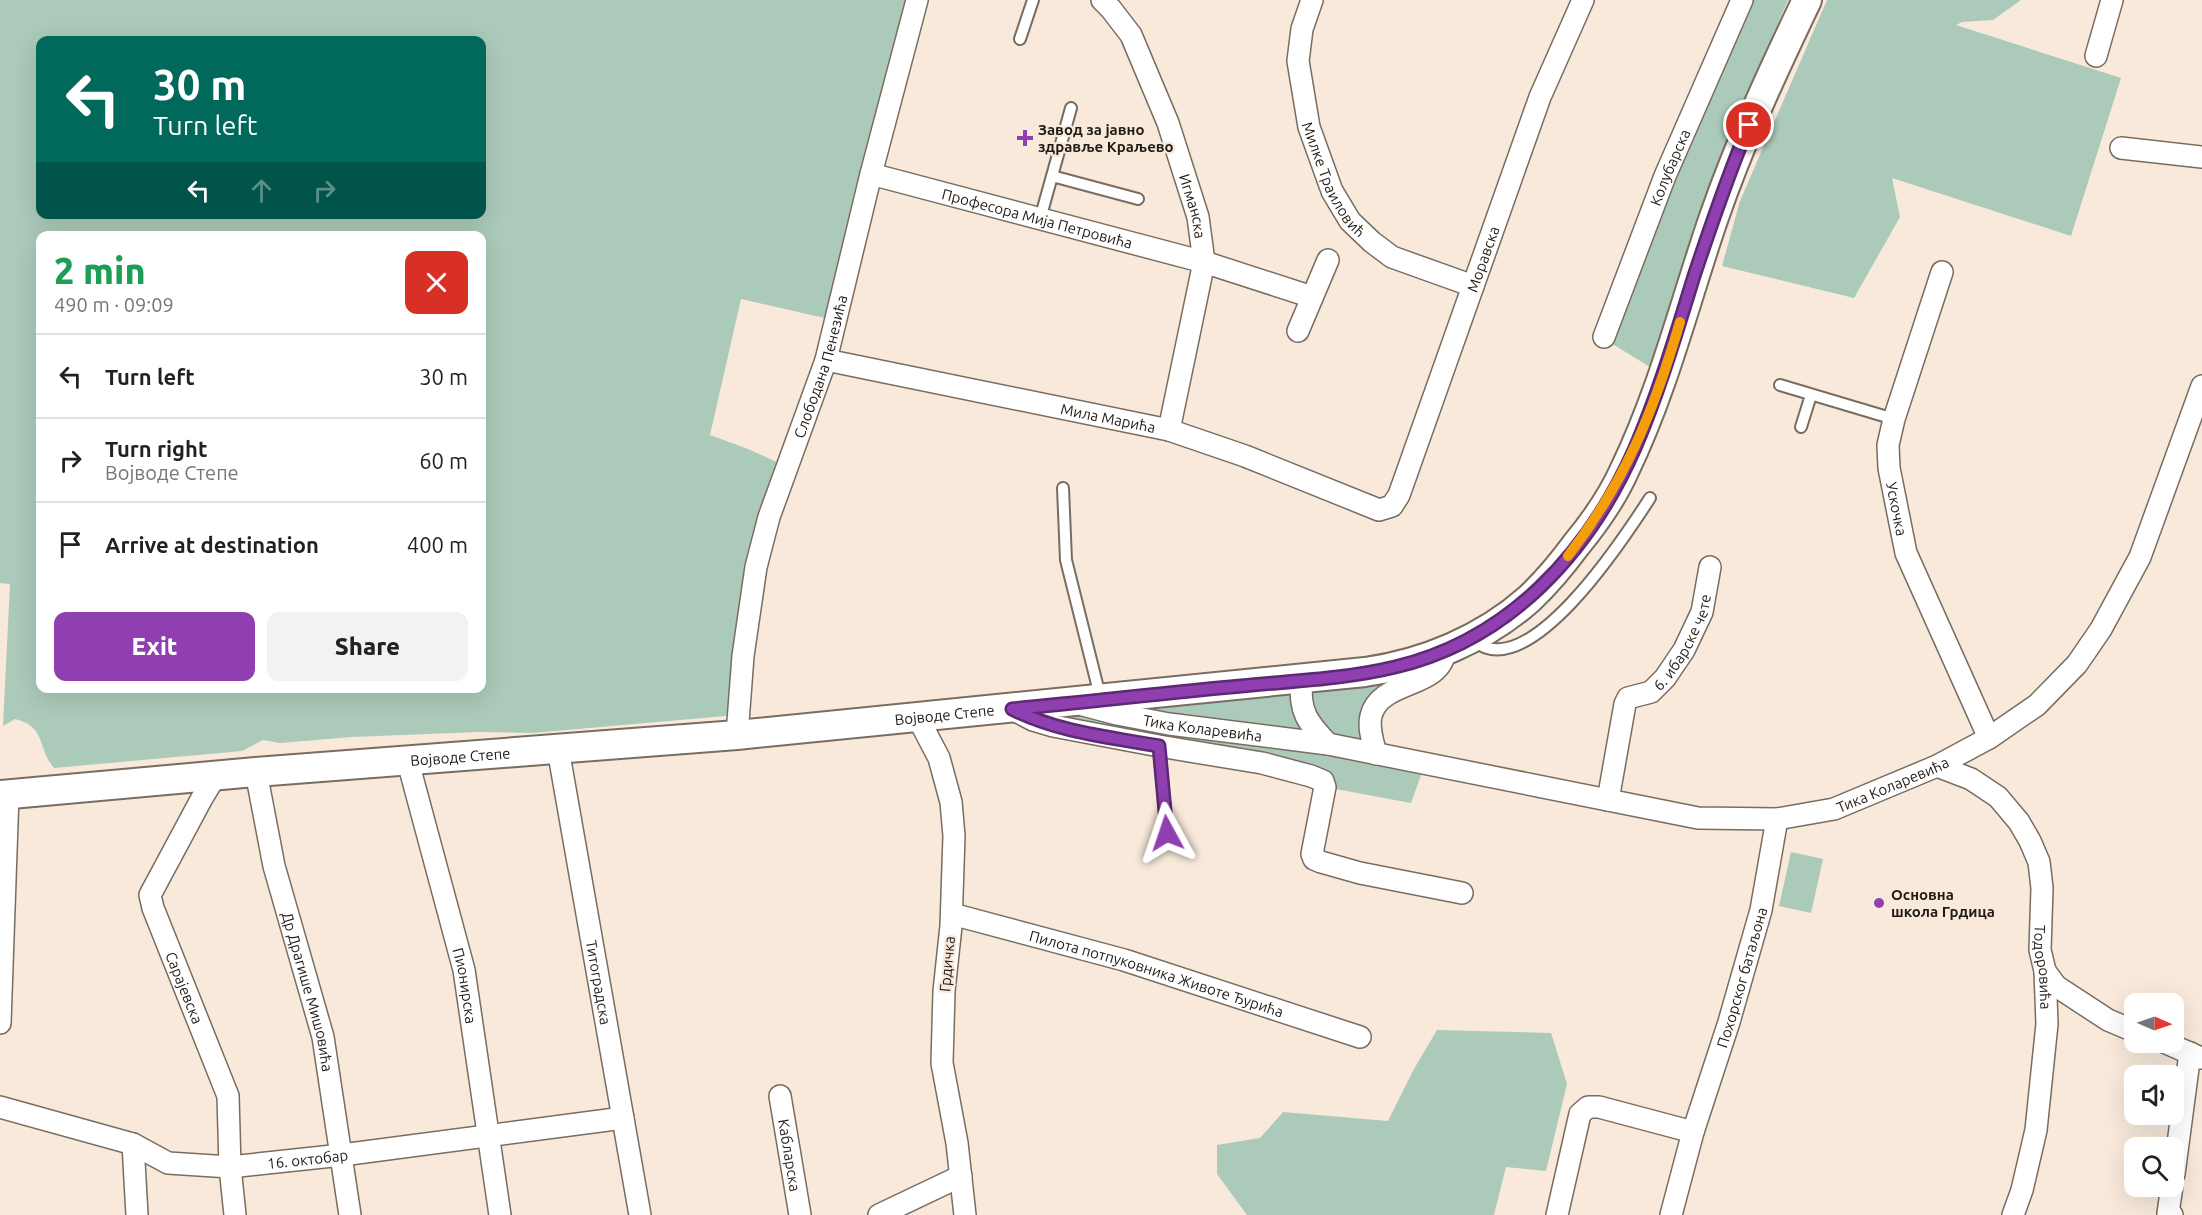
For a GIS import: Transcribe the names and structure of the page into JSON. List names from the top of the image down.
{
  "streets": {
    "street": [
      "Колубарска",
      "Милке Траиловић",
      "Игманска",
      "Професора Мија Петровића",
      "Моравска",
      "Слободана Пенезића",
      "Мила Марића",
      "Ускочка",
      "6. ибарске чете",
      "Војводе Степе",
      "Тика Коларевића",
      "Грдичка",
      "Тодоровића",
      "Пилота потпуковника Животе Ђурића",
      "Похорског батаљона",
      "Титоградска",
      "Пионирска",
      "Сарајевска",
      "Др Драгише Мишовића",
      "Кабларска",
      "16. октобар"
    ]
  },
  "crossings": [
    ["Милке Траиловић", "Моравска"],
    ["Игманска", "Професора Мија Петровића"],
    ["Игманска", "Мила Марића"],
    ["Професора Мија Петровића", "Слободана Пенезића"],
    ["Моравска", "Мила Марића"],
    ["Слободана Пенезића", "Мила Марића"],
    ["Слободана Пенезића", "Војводе Степе"],
    ["Ускочка", "Тика Коларевића"],
    ["6. ибарске чете", "Тика Коларевића"],
    ["Војводе Степе", "Тика Коларевића"],
    ["Војводе Степе", "Грдичка"],
    ["Војводе Степе", "Титоградска"],
    ["Војводе Степе", "Пионирска"],
    ["Војводе Степе", "Сарајевска"],
    ["Војводе Степе", "Др Драгише Мишовића"],
    ["Тика Коларевића", "Тодоровића"],
    ["Тика Коларевића", "Похорског батаљона"],
    ["Грдичка", "Пилота потпуковника Животе Ђурића"],
    ["Титоградска", "16. октобар"],
    ["Пионирска", "16. октобар"],
    ["Сарајевска", "16. октобар"],
    ["Др Драгише Мишовића", "16. октобар"]
  ],
  "places": {
    "health": ["Завод за јавно здравље Краљево"],
    "other": ["Основна школа Грдица"]
  },
  "north": "right",
  "page": {
    "turn": ["30 m", "Turn left"],
    "heading": ["2 min", "490 m · 09:09"],
    "list": [
      {
        "name": "Turn left",
        "value": "30 m"
      },
      {
        "name": "Turn right",
        "note": "Војводе Степе",
        "value": "60 m"
      },
      {
        "name": "Arrive at destination",
        "value": "400 m"
      }
    ],
    "buttons": ["Exit", "Share"]
  }
}
